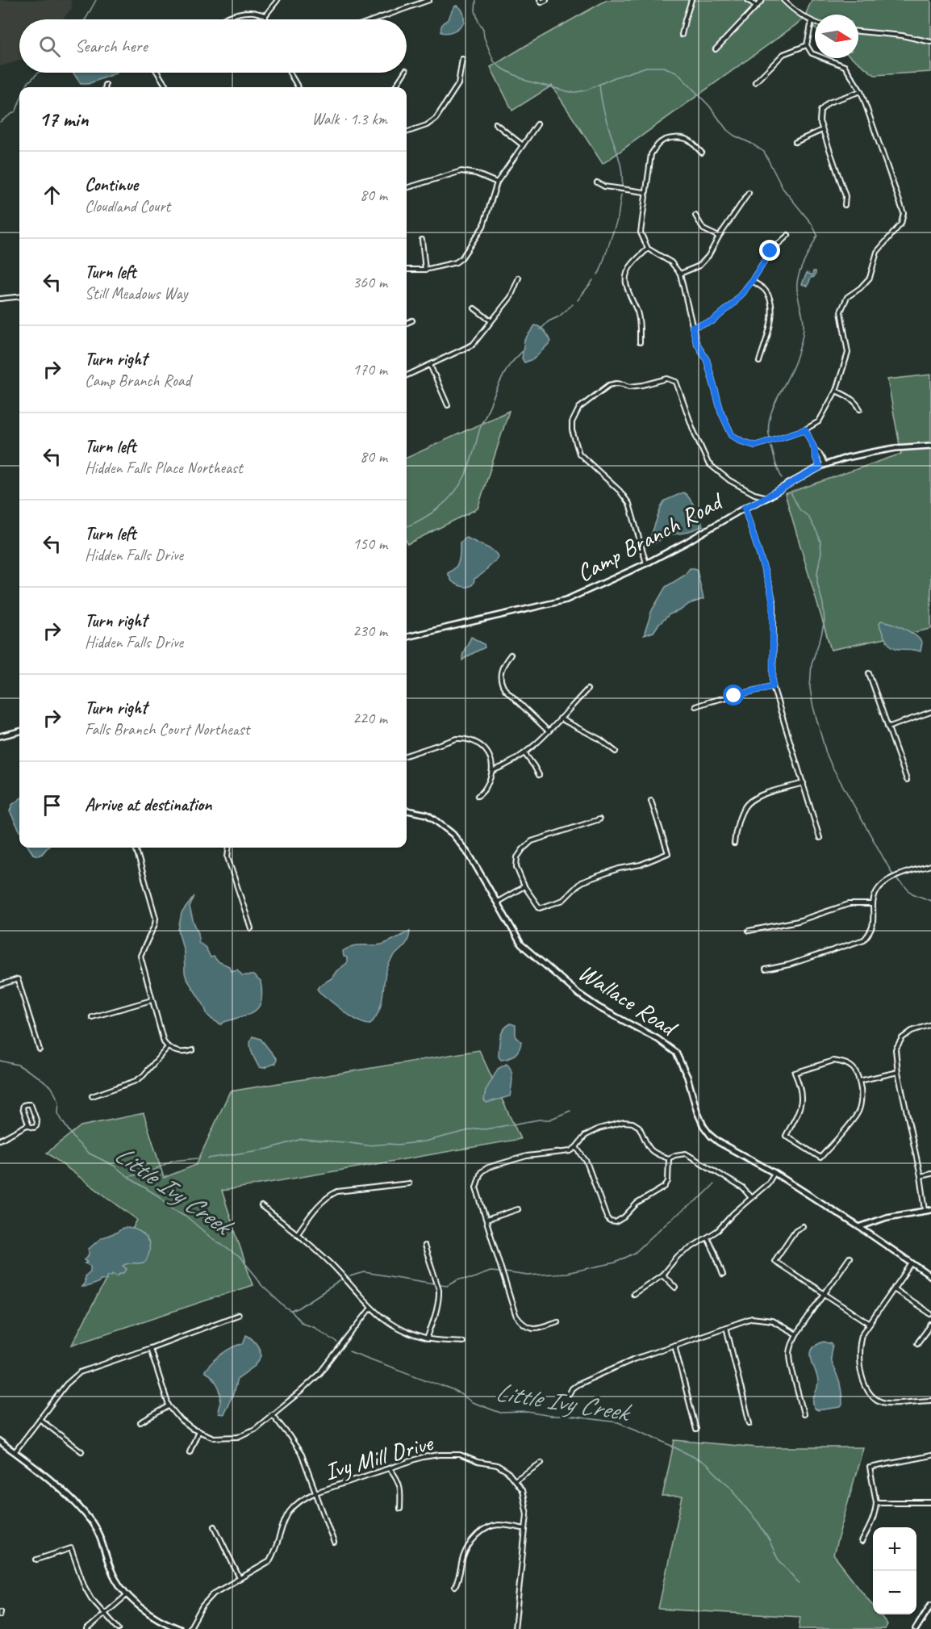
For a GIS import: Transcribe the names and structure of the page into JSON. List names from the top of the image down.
{
  "streets": {
    "street": ["Camp Branch Road", "Wallace Road", "Ivy Mill Drive"]
  },
  "water": ["Little Ivy Creek"],
  "north": "right",
  "page": {
    "search": "Search here",
    "heading": ["17 min", "Walk · 1.3 km"],
    "list": [
      ["Continue", "Cloudland Court", "80 m"],
      ["Turn left", "Still Meadows Way", "360 m"],
      ["Turn right", "Camp Branch Road", "170 m"],
      ["Turn left", "Hidden Falls Place Northeast", "80 m"],
      ["Turn left", "Hidden Falls Drive", "150 m"],
      ["Turn right", "Hidden Falls Drive", "230 m"],
      ["Turn right", "Falls Branch Court Northeast", "220 m"],
      "Arrive at destination"
    ],
    "map_buttons": ["+", "−"]
  }
}
